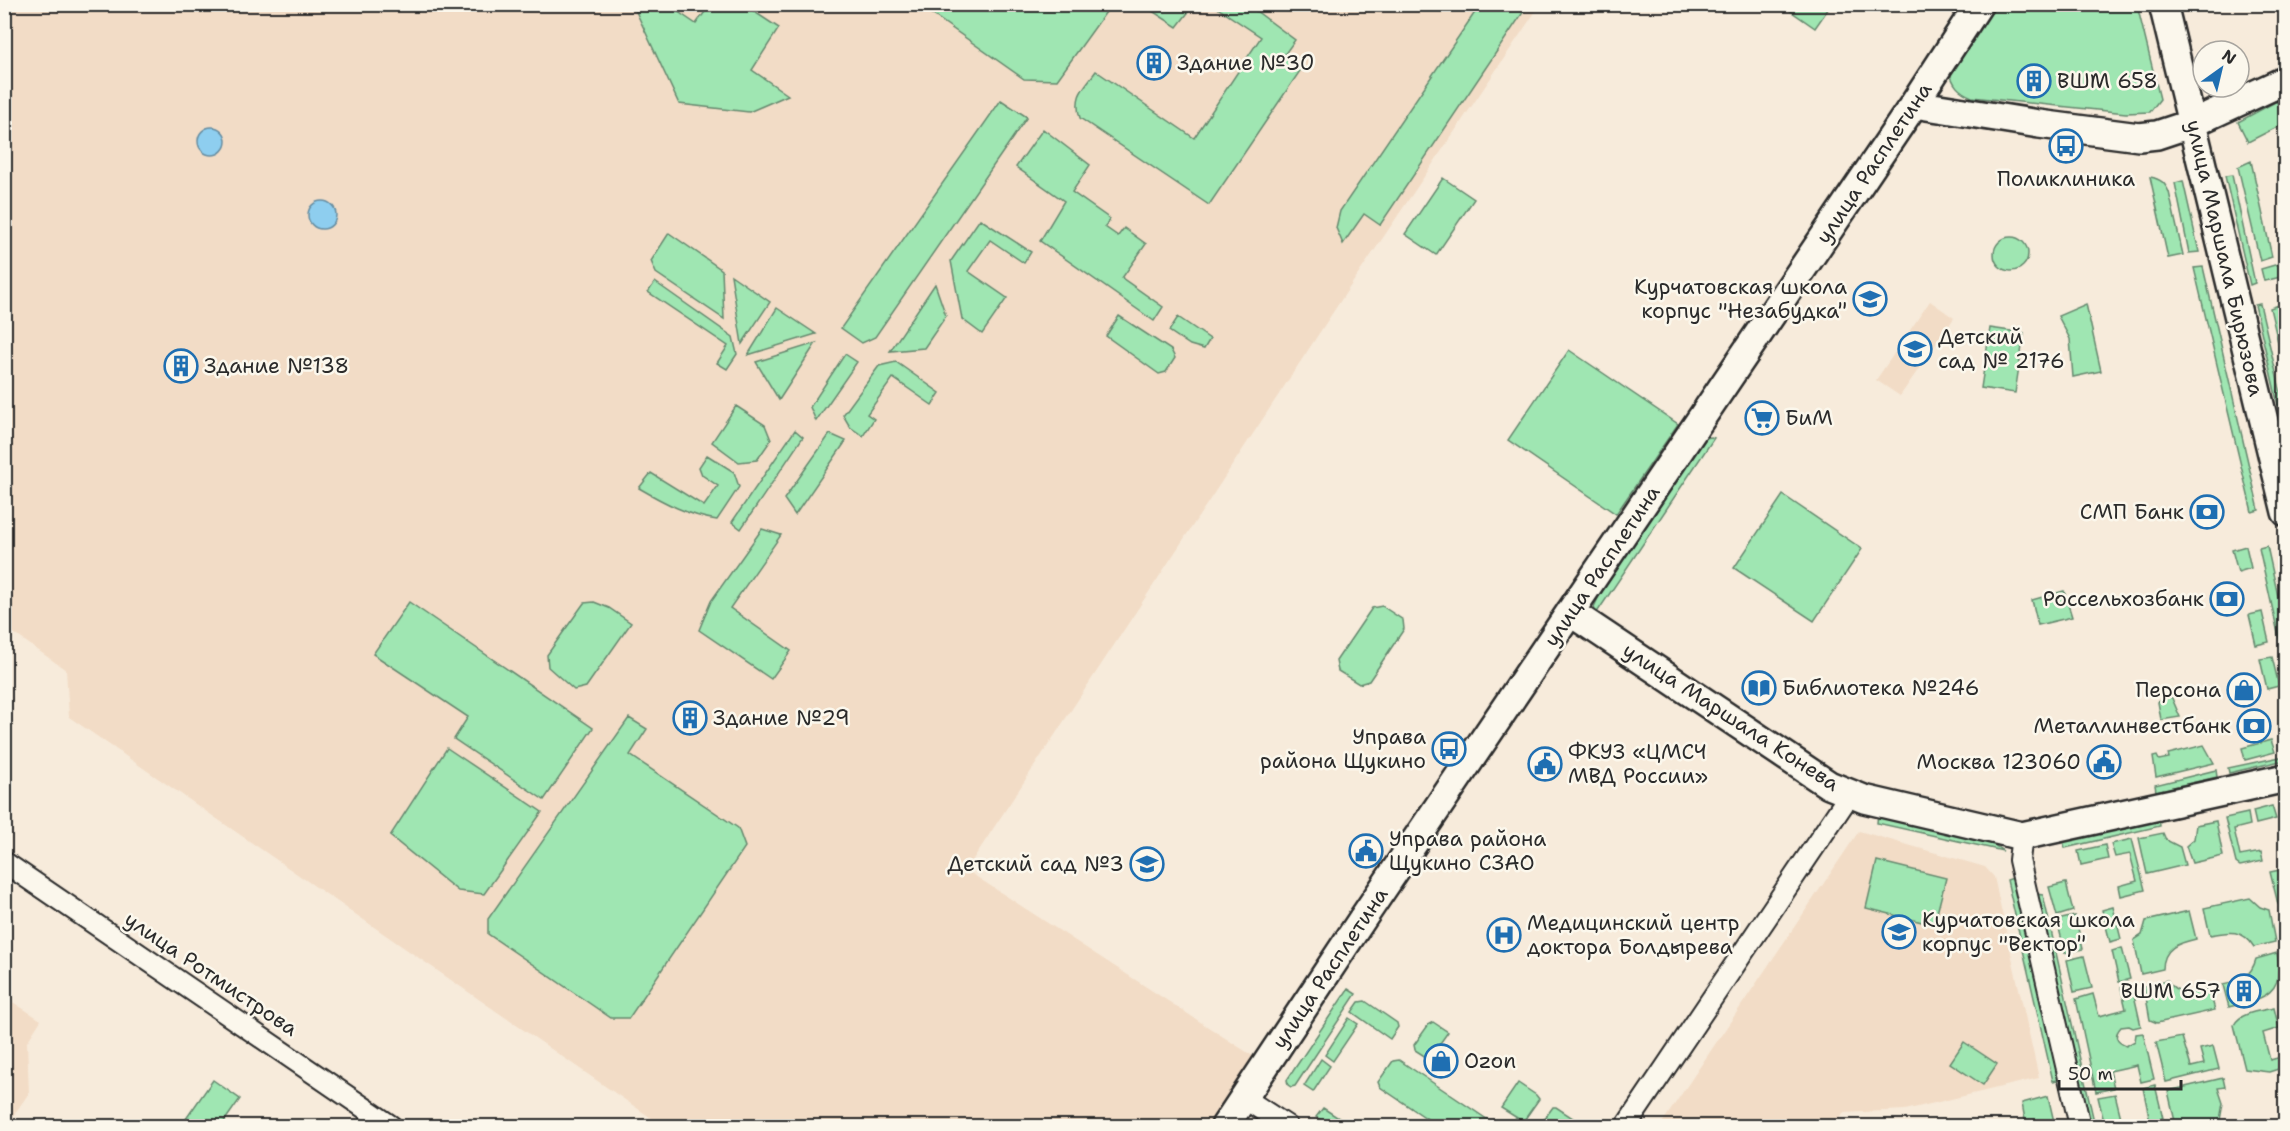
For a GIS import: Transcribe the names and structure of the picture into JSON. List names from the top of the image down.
{
  "streets": {
    "street": [
      "улица Расплетина",
      "улица Маршала Бирюзова",
      "улица Маршала Конева",
      "улица Ротмистрова"
    ]
  },
  "crossings": [
    ["улица Расплетина", "улица Маршала Конева"]
  ],
  "places": {
    "building": [
      "Здание №30",
      "ВШM 658",
      "Здание №138",
      "Здание №29",
      "ВШM 657"
    ],
    "bus stop": ["Поликлиника", "Управа района Щукино"],
    "school or university": [
      "Курчатовская школа корпус \"Незабудка\"",
      "Детский сад № 2176",
      "Детский сад №3",
      "Курчатовская школа корпус \"Вектор\""
    ],
    "supermarket": ["БиМ"],
    "bank": ["СМП Банк", "Россельхозбанк", "Металлинвестбанк"],
    "library": ["Библиотека №246"],
    "shop": ["Персона", "Ozon"],
    "public building": ["Москва 123060", "ФКУЗ «ЦМСЧ МВД России»", "Управа района Щукино СЗАО"],
    "hospital": ["Медицинский центр доктора Болдырева"]
  },
  "scale_bar": "50 m",
  "north": "top right"
}
